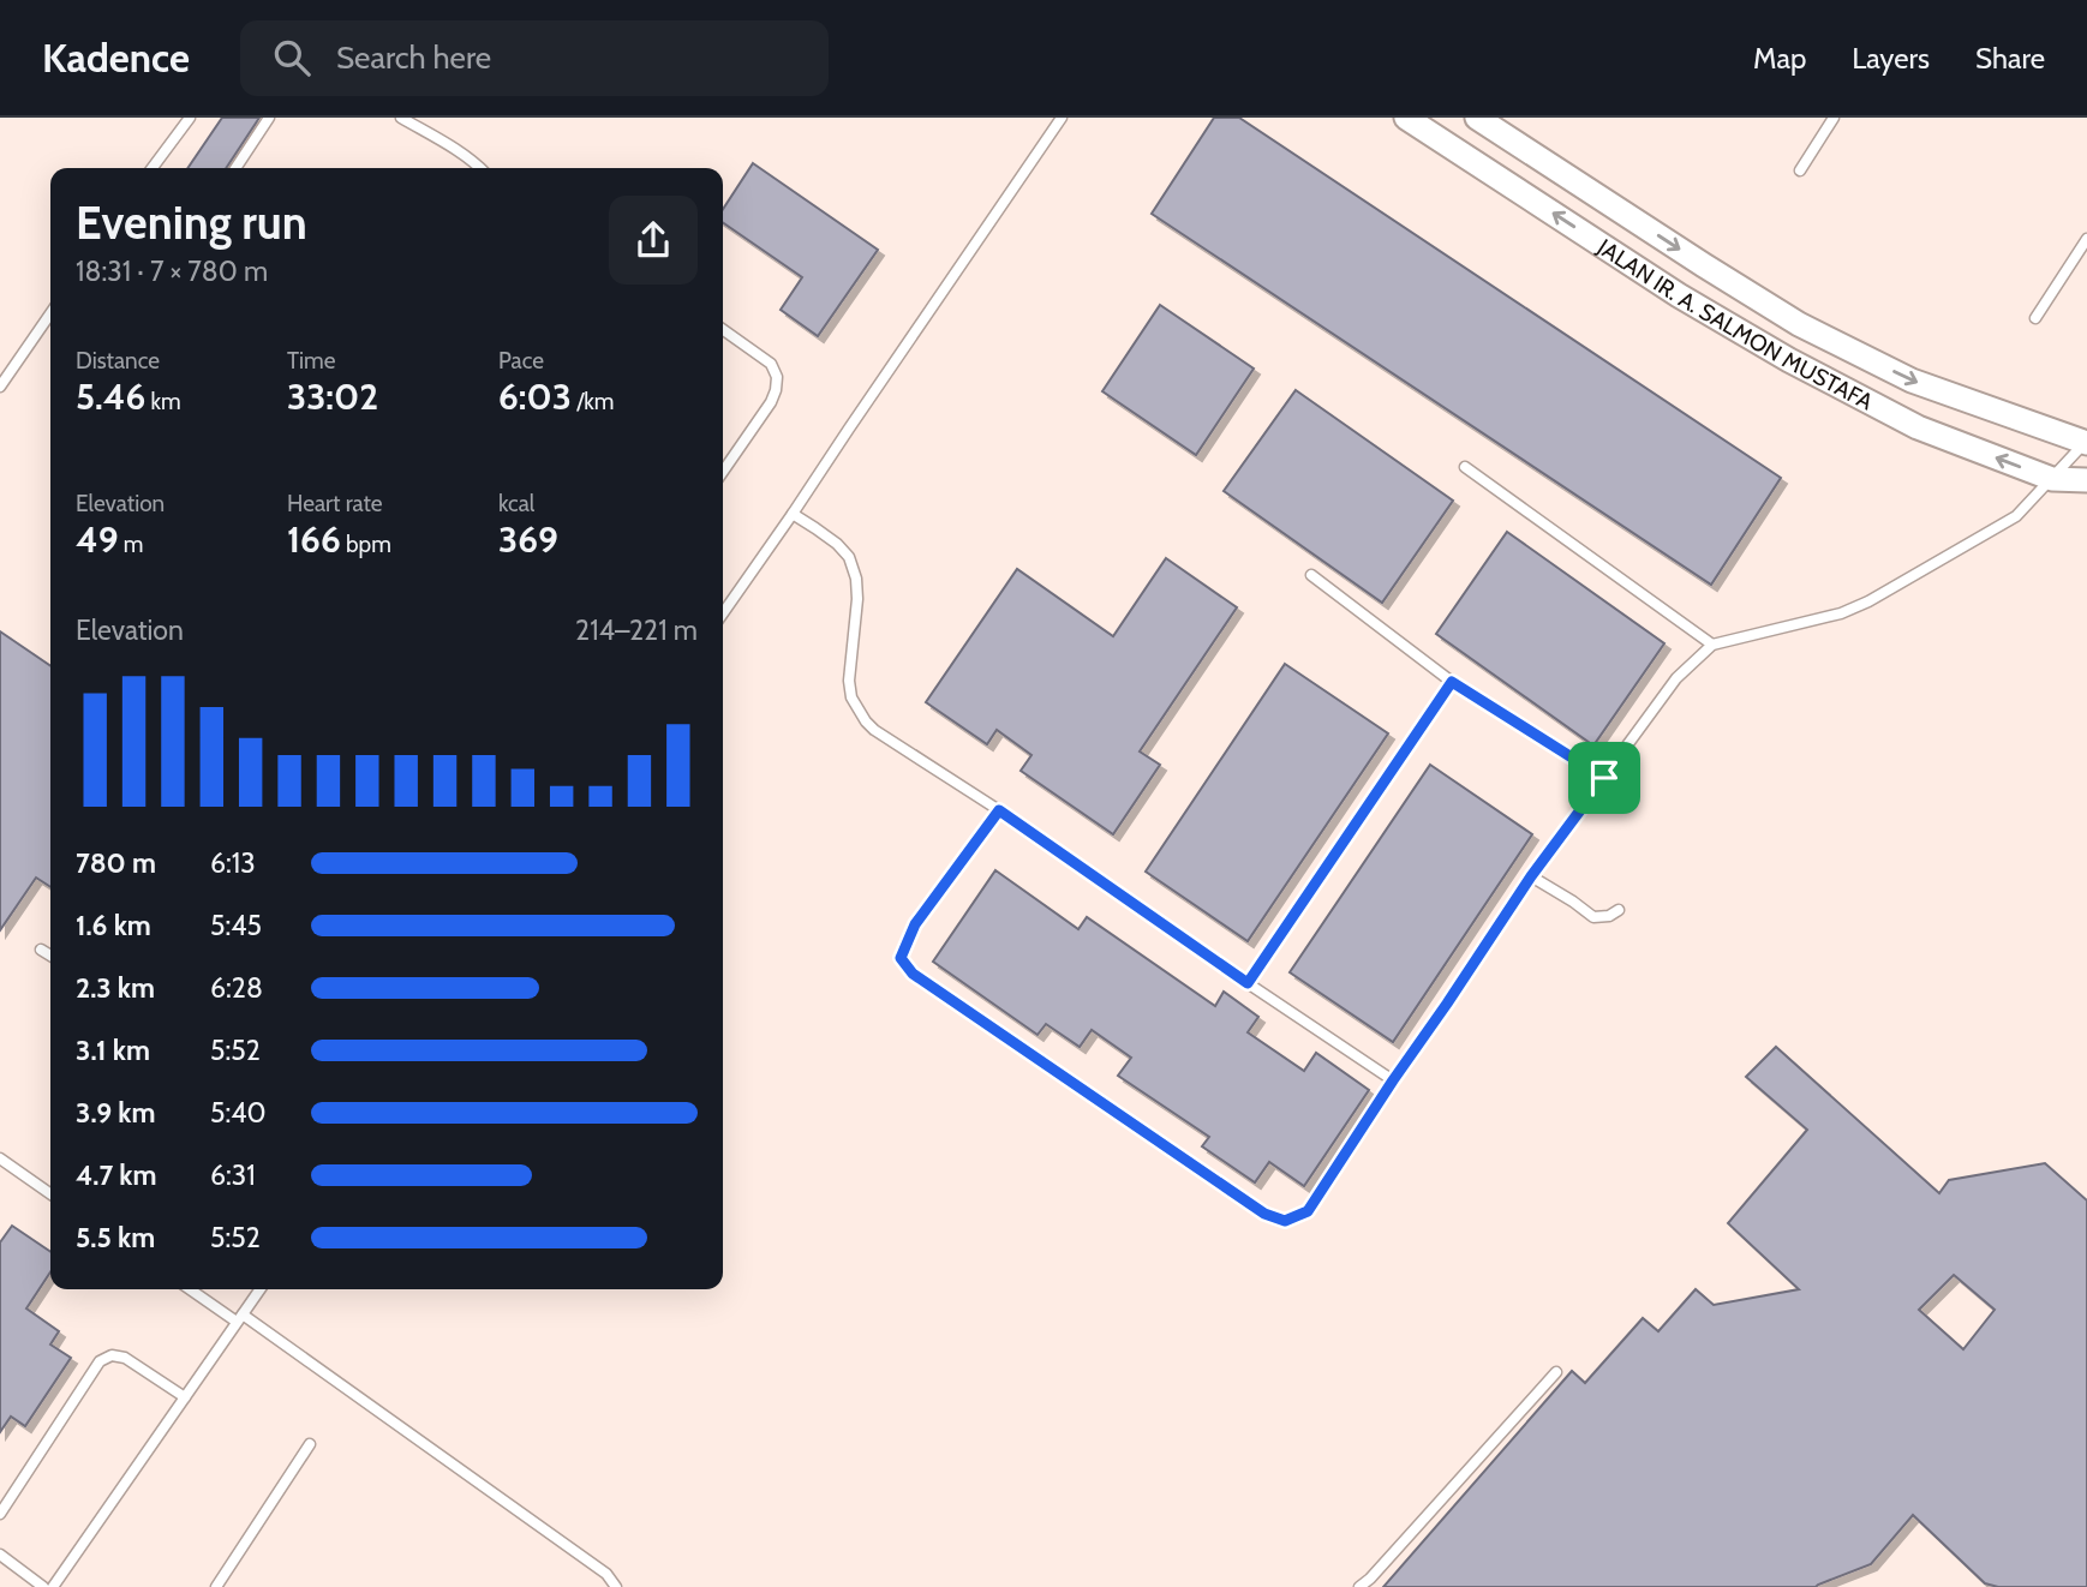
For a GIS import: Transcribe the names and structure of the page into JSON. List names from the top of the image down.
{
  "streets": {
    "street": ["JALAN IR. A. SALMON MUSTAFA"]
  },
  "page": {
    "header": "Kadence",
    "search": "Search here",
    "nav": ["Map", "Layers", "Share"],
    "heading": ["Evening run", "18:31 · 7 × 780 m"],
    "stats": [
      ["Distance", "5.46 km"],
      ["Time", "33:02"],
      ["Pace", "6:03 /km"],
      ["Elevation", "49 m"],
      ["Heart rate", "166 bpm"],
      ["kcal", "369"]
    ],
    "chart": ["Elevation", "214–221 m"],
    "list": [
      {
        "name": "780 m",
        "note": "6:13"
      },
      {
        "name": "1.6 km",
        "note": "5:45"
      },
      {
        "name": "2.3 km",
        "note": "6:28"
      },
      {
        "name": "3.1 km",
        "note": "5:52"
      },
      {
        "name": "3.9 km",
        "note": "5:40"
      },
      {
        "name": "4.7 km",
        "note": "6:31"
      },
      {
        "name": "5.5 km",
        "note": "5:52"
      }
    ]
  }
}
